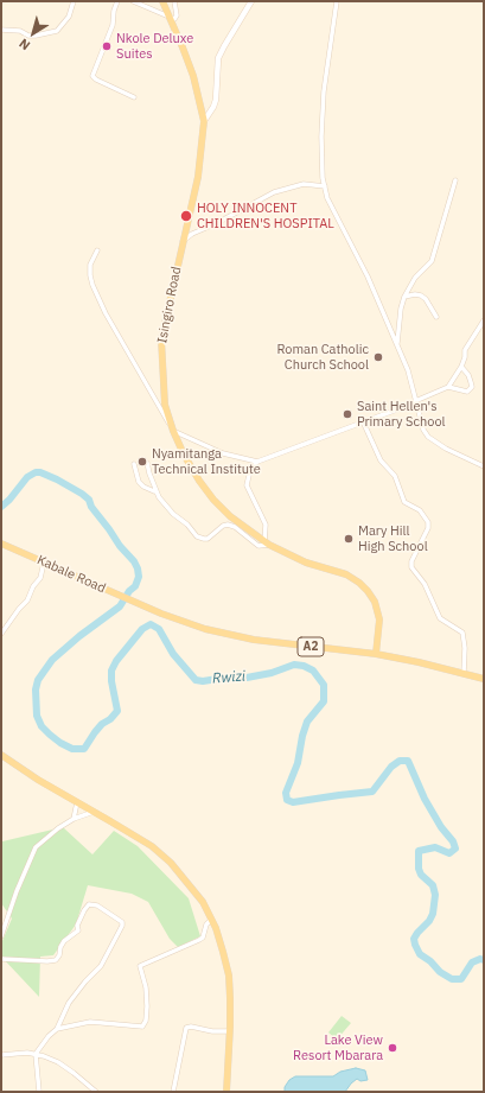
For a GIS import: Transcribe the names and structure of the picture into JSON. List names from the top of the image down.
{
  "streets": {
    "main road": ["Isingiro Road", "Kabale Road", "A2"]
  },
  "crossings": [
    ["Isingiro Road", "Kabale Road"],
    ["Isingiro Road", "A2"],
    ["Kabale Road", "A2"]
  ],
  "water": ["Rwizi"],
  "places": [
    "Nkole Deluxe Suites",
    "HOLY INNOCENT CHILDREN'S HOSPITAL",
    "Roman Catholic Church School",
    "Saint Hellen's Primary School",
    "Nyamitanga Technical Institute",
    "Mary Hill High School",
    "Lake View Resort Mbarara"
  ],
  "north": "bottom left"
}
